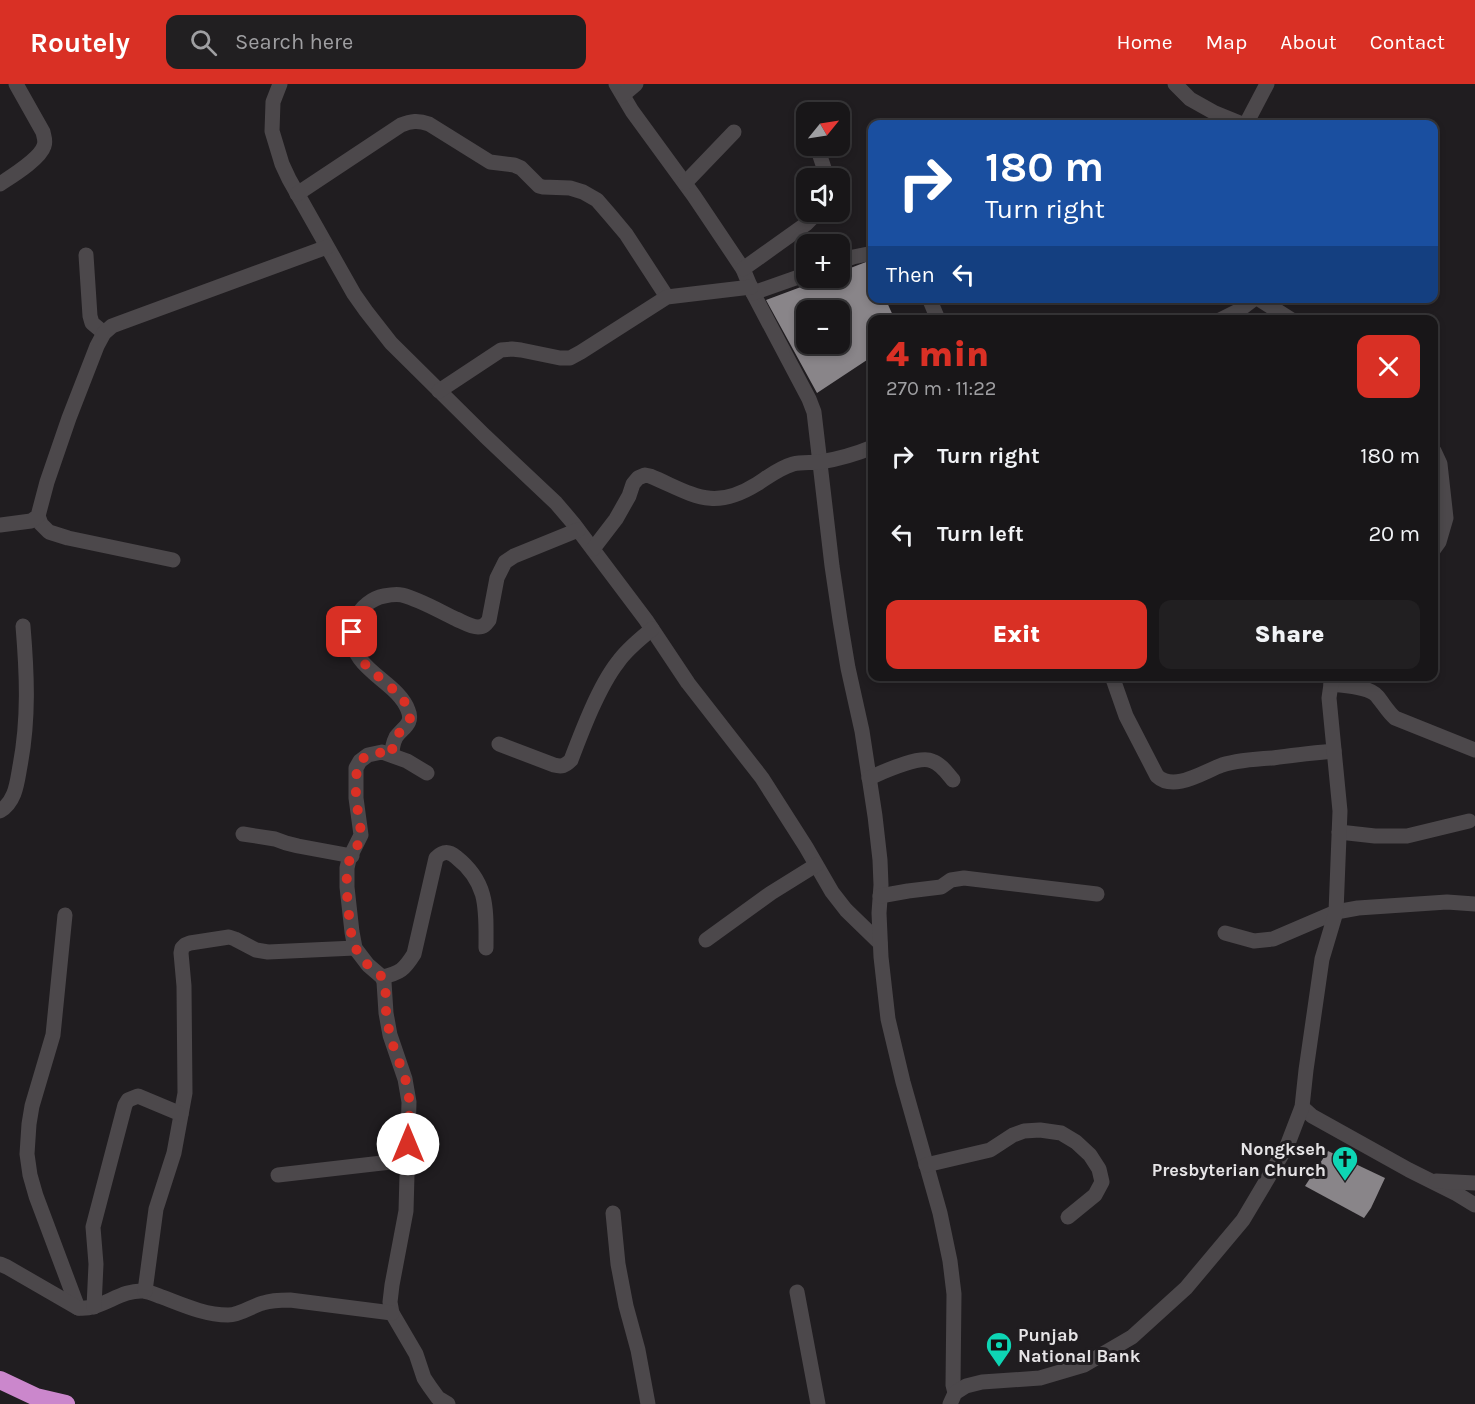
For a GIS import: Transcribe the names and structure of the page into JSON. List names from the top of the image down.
{
  "places": {
    "church": ["Nongkseh Presbyterian Church"],
    "bank": ["Punjab National Bank"]
  },
  "north": "top right",
  "page": {
    "header": "Routely",
    "search": "Search here",
    "nav": [
      "Home",
      "Map",
      "About",
      "Contact"
    ],
    "map_buttons": ["+", "−"],
    "turn": ["180 m", "Turn right"],
    "then": "Then",
    "heading": ["4 min", "270 m · 11:22"],
    "list": [
      {
        "name": "Turn right",
        "value": "180 m"
      },
      {
        "name": "Turn left",
        "value": "20 m"
      }
    ],
    "buttons": ["Exit", "Share"]
  }
}
